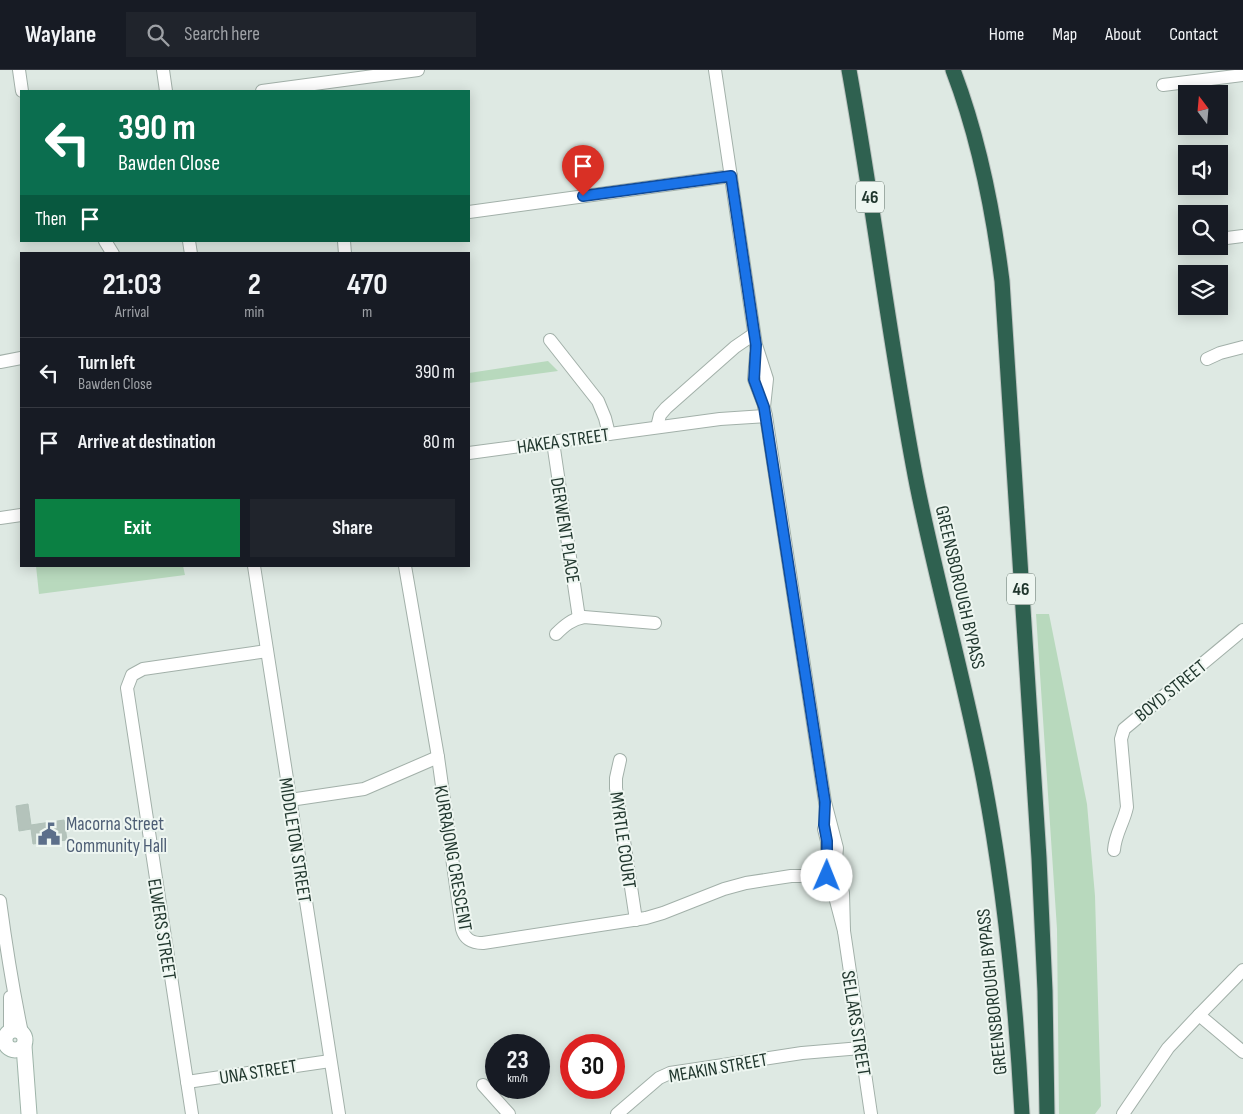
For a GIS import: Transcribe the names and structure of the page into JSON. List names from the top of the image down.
{
  "streets": {
    "highway": ["46", "GREENSBOROUGH BYPASS"],
    "street": [
      "HAKEA STREET",
      "DERWENT PLACE",
      "BOYD STREET",
      "MIDDLETON STREET",
      "MYRTLE COURT",
      "KURRAJONG CRESCENT",
      "ELWERS STREET",
      "SELLARS STREET",
      "MEAKIN STREET",
      "UNA STREET"
    ]
  },
  "crossings": [
    ["HAKEA STREET", "DERWENT PLACE"],
    ["HAKEA STREET", "SELLARS STREET"],
    ["MIDDLETON STREET", "ELWERS STREET"],
    ["MIDDLETON STREET", "UNA STREET"],
    ["MYRTLE COURT", "KURRAJONG CRESCENT"],
    ["KURRAJONG CRESCENT", "SELLARS STREET"],
    ["ELWERS STREET", "UNA STREET"],
    ["SELLARS STREET", "MEAKIN STREET"]
  ],
  "places": {
    "public building": ["Macorna Street Community Hall"]
  },
  "north": "top",
  "page": {
    "header": "Waylane",
    "search": "Search here",
    "nav": [
      "Home",
      "Map",
      "About",
      "Contact"
    ],
    "turn": ["390 m", "Bawden Close"],
    "then": "Then",
    "eta": [
      "21:03",
      "Arrival",
      "2",
      "min",
      "470",
      "m"
    ],
    "list": [
      {
        "name": "Turn left",
        "note": "Bawden Close",
        "value": "390 m"
      },
      {
        "name": "Arrive at destination",
        "value": "80 m"
      }
    ],
    "buttons": ["Exit", "Share"],
    "speed": "23 km/h",
    "limit": "30"
  }
}
